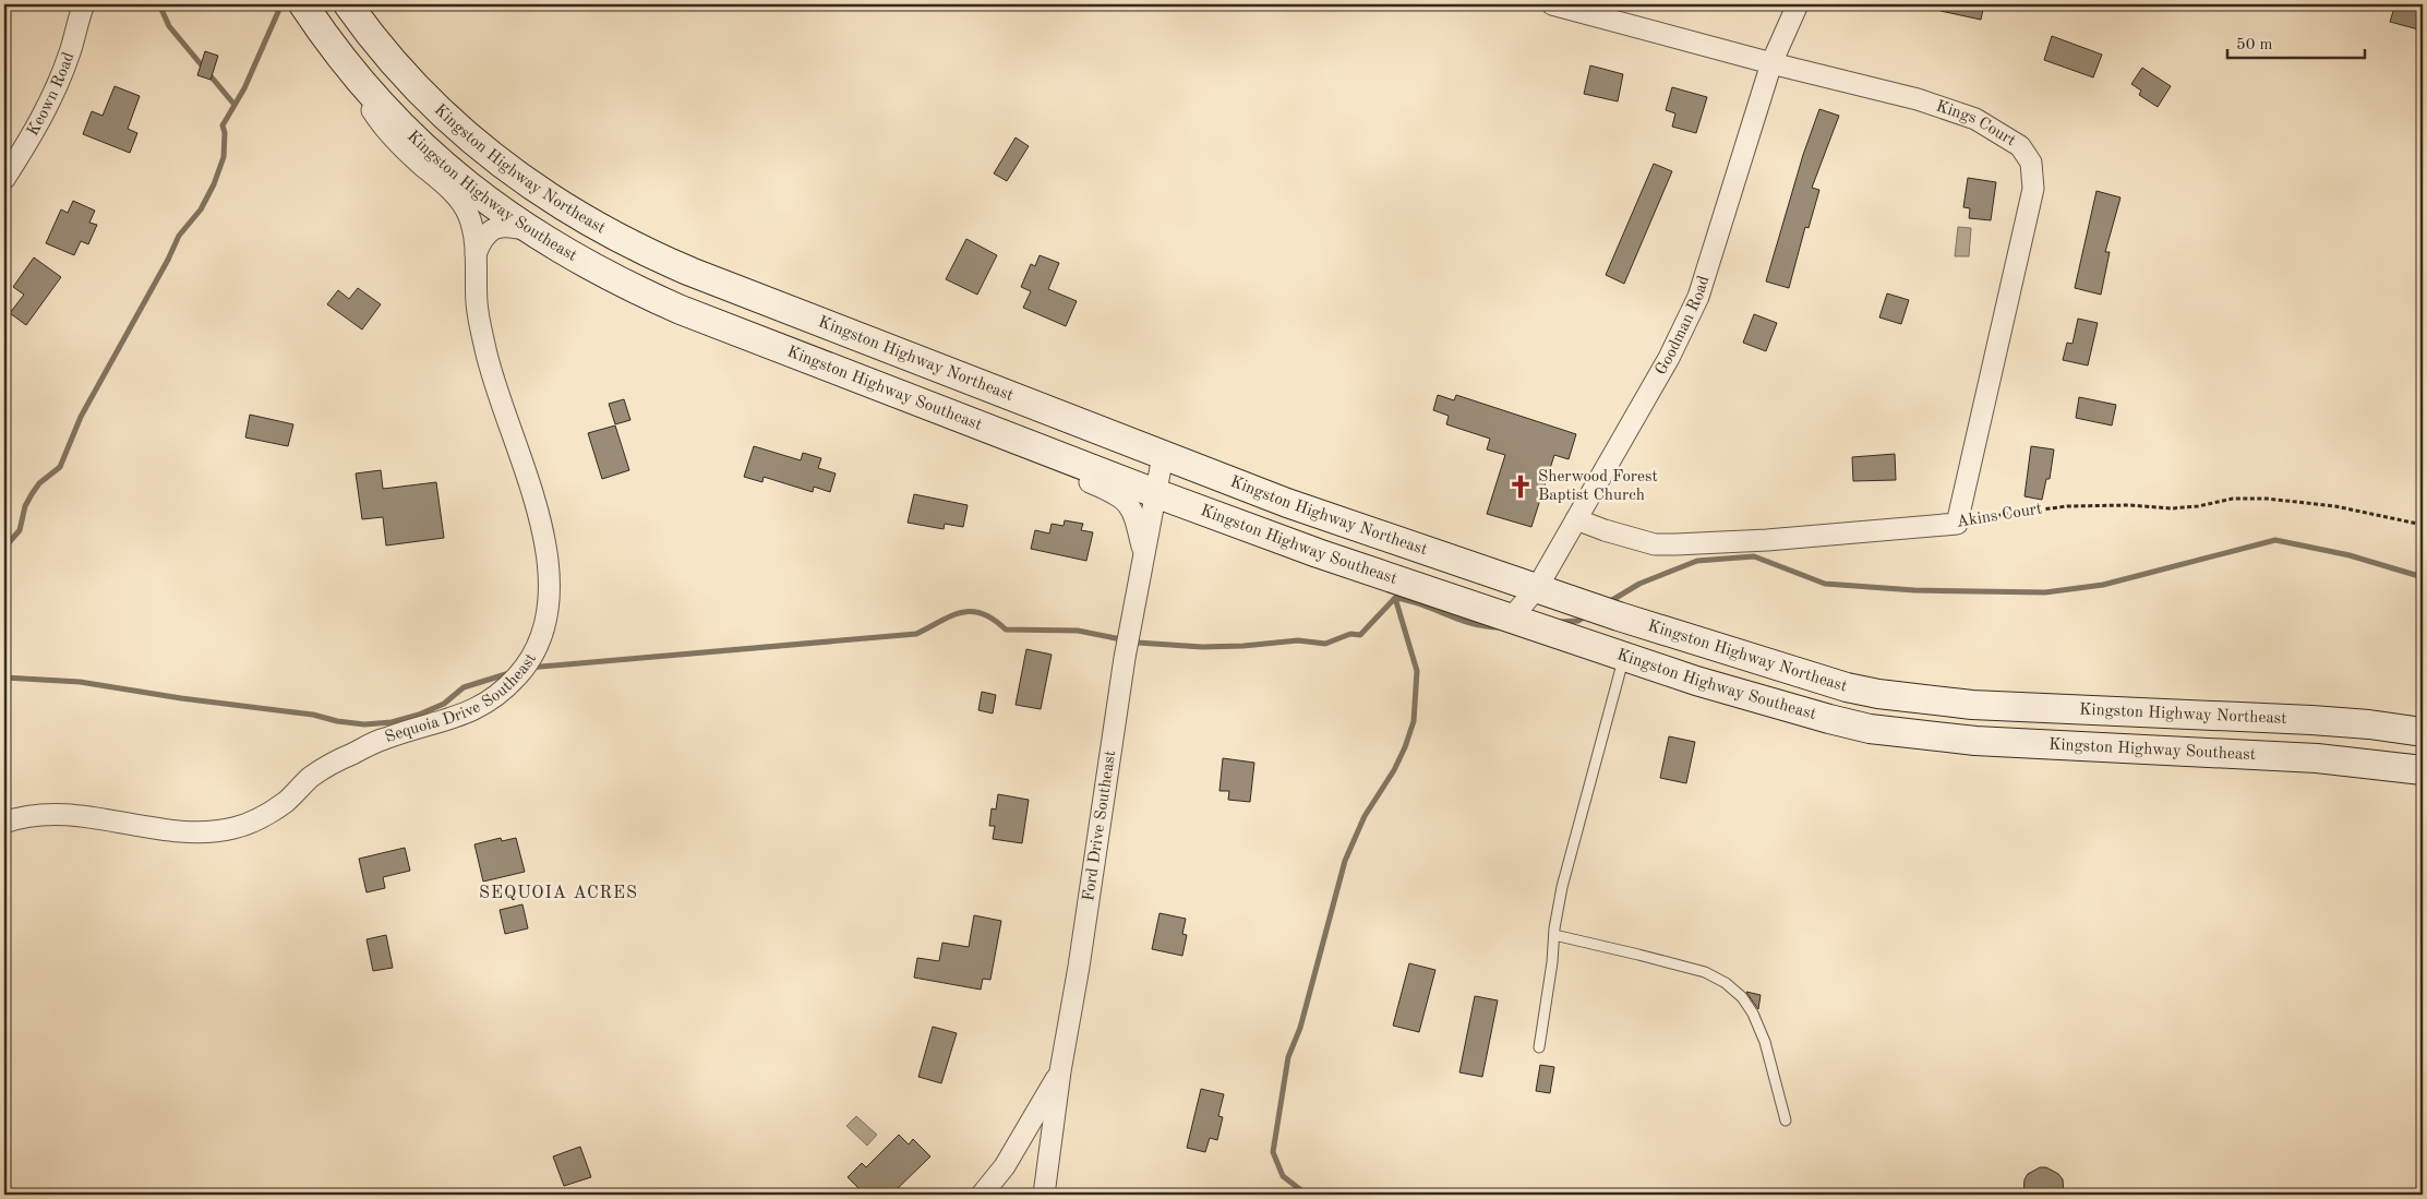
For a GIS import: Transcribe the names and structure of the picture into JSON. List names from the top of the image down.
{
  "streets": {
    "main road": ["Kingston Highway Northeast", "Kingston Highway Southeast"],
    "street": [
      "Keown Road",
      "Kings Court",
      "Goodman Road",
      "Akins Court",
      "Sequoia Drive Southeast",
      "Ford Drive Southeast"
    ]
  },
  "crossings": [
    ["Kings Court", "Goodman Road"],
    ["Kings Court", "Akins Court"],
    ["Kingston Highway Northeast", "Goodman Road"],
    ["Kingston Highway Northeast", "Ford Drive Southeast"],
    ["Kingston Highway Southeast", "Goodman Road"],
    ["Kingston Highway Southeast", "Sequoia Drive Southeast"],
    ["Kingston Highway Southeast", "Ford Drive Southeast"],
    ["Goodman Road", "Akins Court"]
  ],
  "districts": ["SEQUOIA ACRES"],
  "places": {
    "church": ["Sherwood Forest Baptist Church"]
  },
  "scale_bar": "50 m"
}
